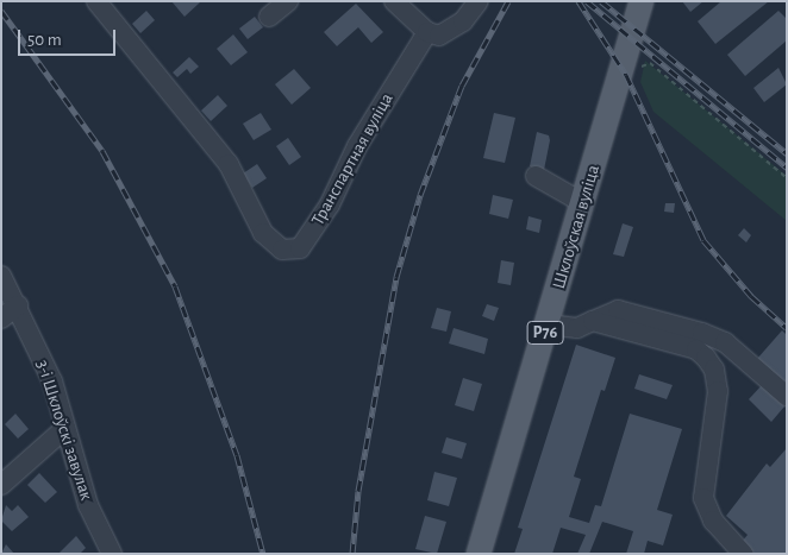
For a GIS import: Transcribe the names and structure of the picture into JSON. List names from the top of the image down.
{
  "streets": {
    "main road": ["Шклоўская вуліца", "Р76"],
    "street": ["Транспартная вуліца", "3-і Шклоўскі завулак"]
  },
  "scale_bar": "50 m"
}
